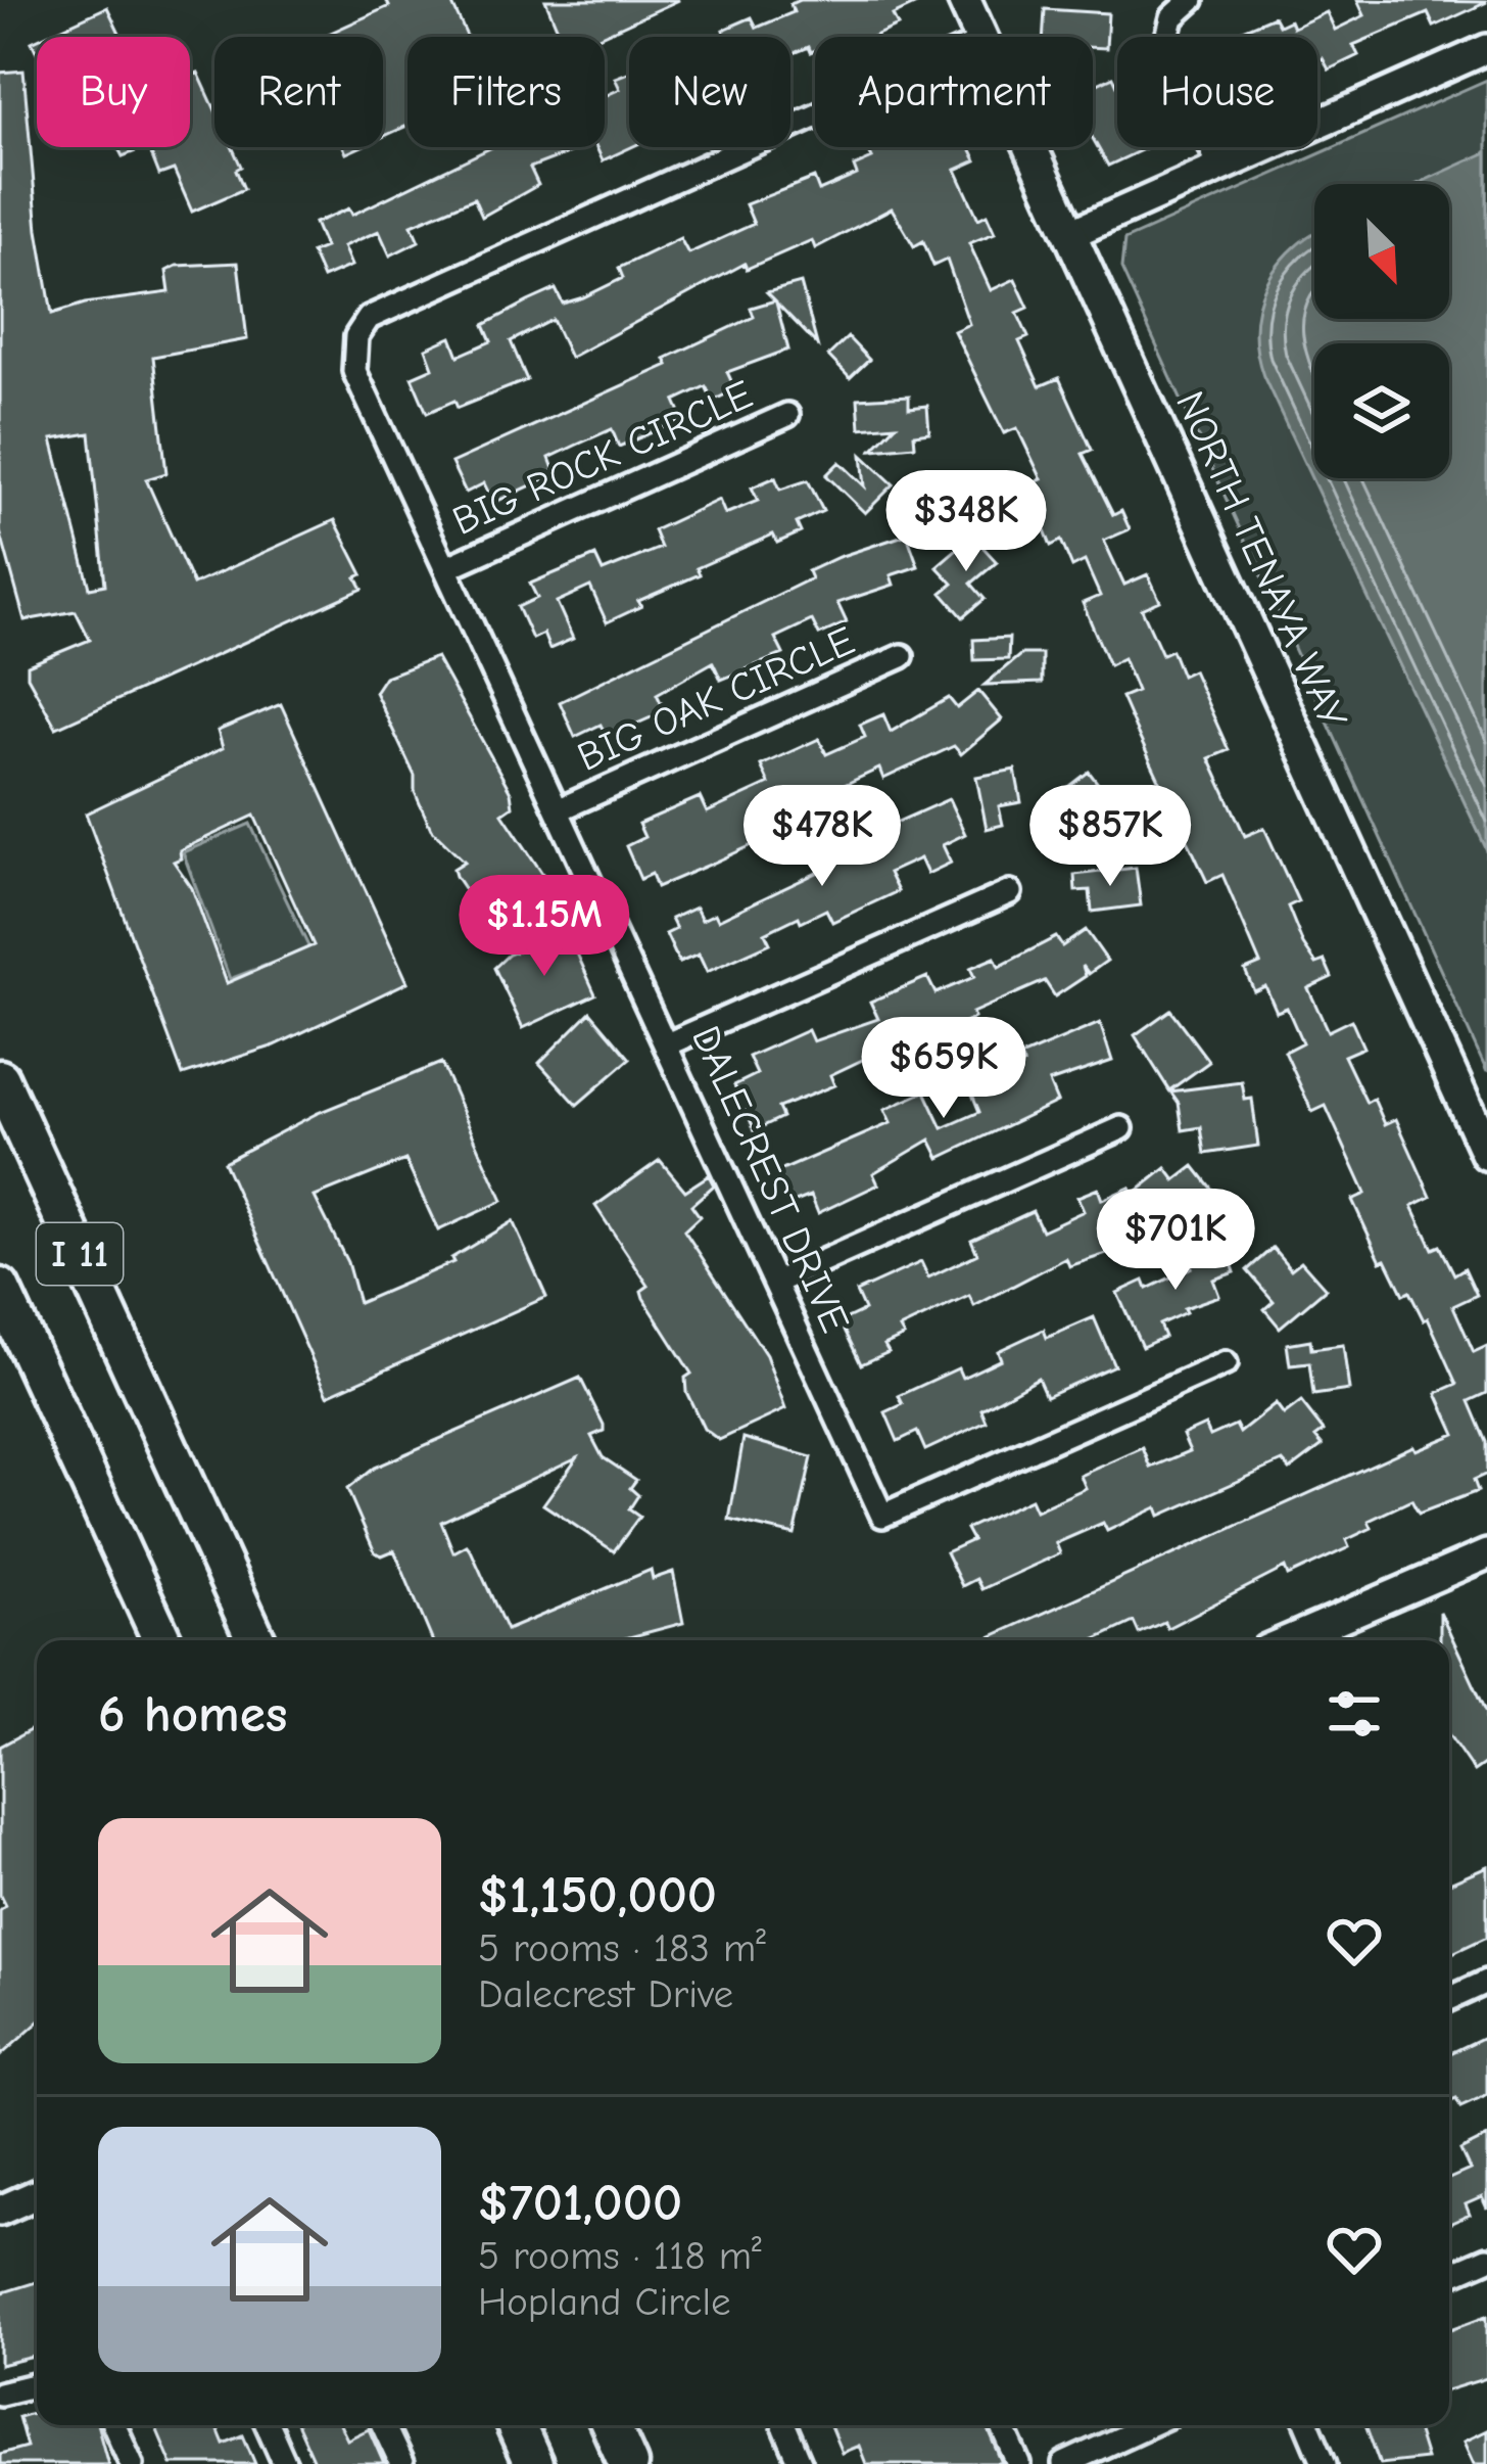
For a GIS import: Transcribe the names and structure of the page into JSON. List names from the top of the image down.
{
  "streets": {
    "highway": ["I 11"],
    "main road": ["NORTH TENAYA WAY"],
    "street": ["BIG ROCK CIRCLE", "BIG OAK CIRCLE", "DALECREST DRIVE"]
  },
  "crossings": [
    ["BIG ROCK CIRCLE", "DALECREST DRIVE"],
    ["BIG OAK CIRCLE", "DALECREST DRIVE"]
  ],
  "north": "bottom right",
  "page": {
    "chip": [
      "Buy",
      "Rent",
      "Filters",
      "New",
      "Apartment",
      "House"
    ],
    "price": [
      "$348K",
      "$478K",
      "$857K",
      "$1.15M",
      "$659K",
      "$701K"
    ],
    "heading": "6 homes",
    "list": [
      {
        "name": "$1,150,000",
        "note": "5 rooms · 183 m² · Dalecrest Drive"
      },
      {
        "name": "$701,000",
        "note": "5 rooms · 118 m² · Hopland Circle"
      }
    ]
  }
}
